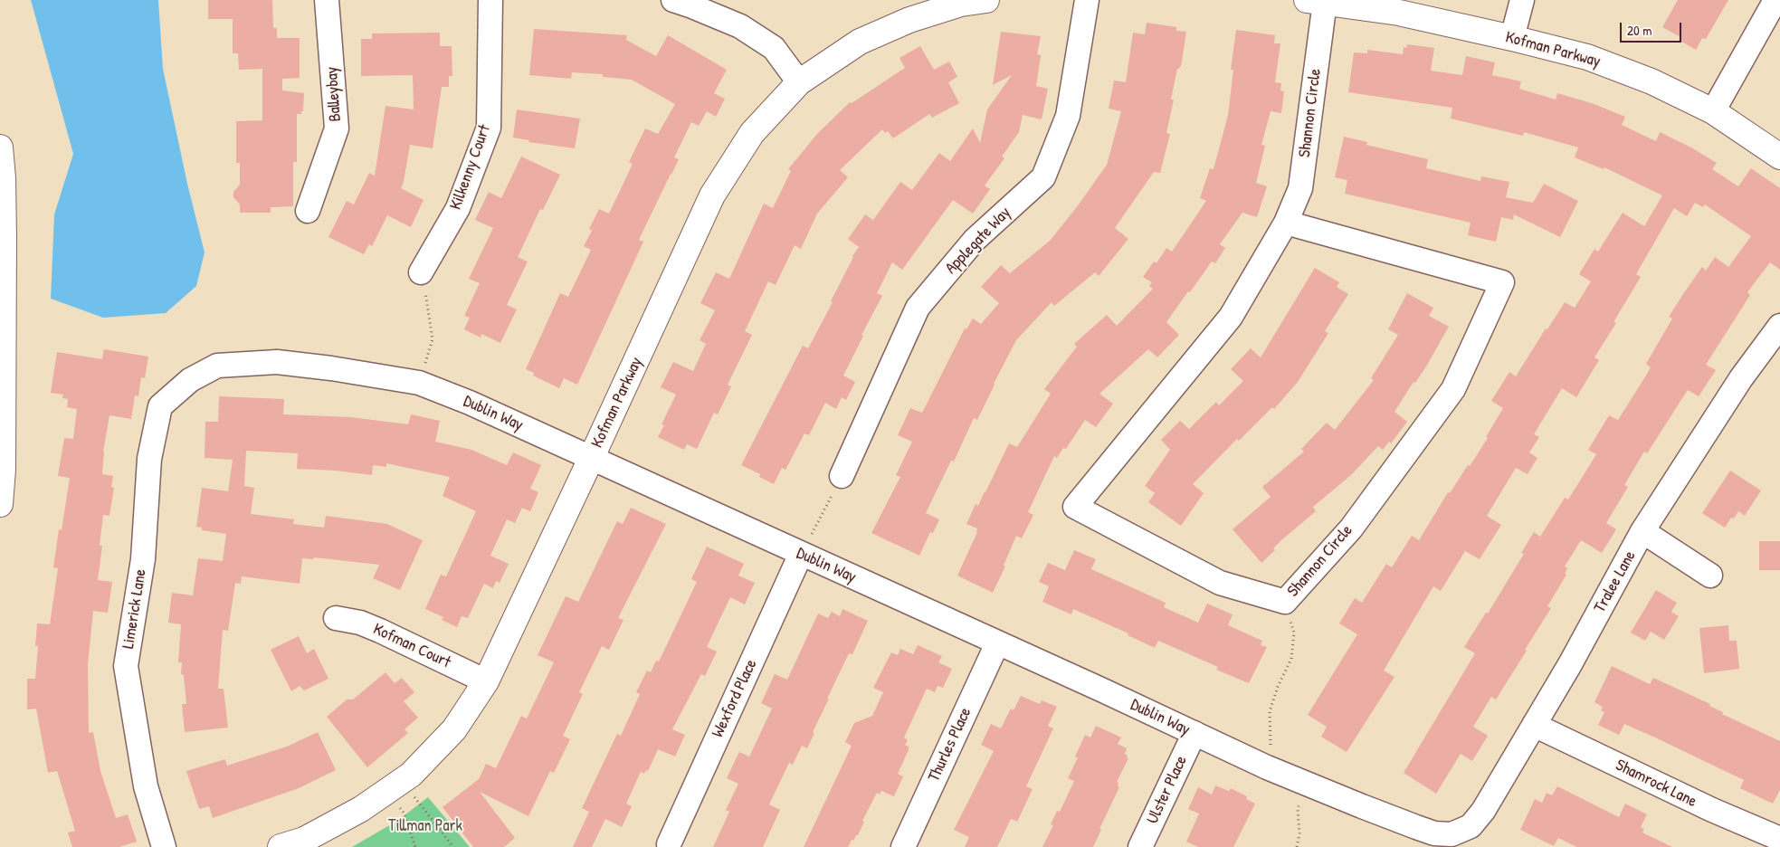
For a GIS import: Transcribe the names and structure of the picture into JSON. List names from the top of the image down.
{
  "streets": {
    "street": [
      "Kofman Parkway",
      "Balleybay",
      "Shannon Circle",
      "Kilkenny Court",
      "Applegate Way",
      "Dublin Way",
      "Tralee Lane",
      "Limerick Lane",
      "Kofman Court",
      "Wexford Place",
      "Thurles Place",
      "Shamrock Lane",
      "Ulster Place"
    ]
  },
  "crossings": [
    ["Kofman Parkway", "Shannon Circle"],
    ["Kofman Parkway", "Dublin Way"],
    ["Kofman Parkway", "Kofman Court"],
    ["Dublin Way", "Tralee Lane"],
    ["Dublin Way", "Limerick Lane"],
    ["Dublin Way", "Wexford Place"],
    ["Dublin Way", "Thurles Place"],
    ["Dublin Way", "Ulster Place"],
    ["Tralee Lane", "Shamrock Lane"]
  ],
  "parks": ["Tillman Park"],
  "scale_bar": "20 m"
}
